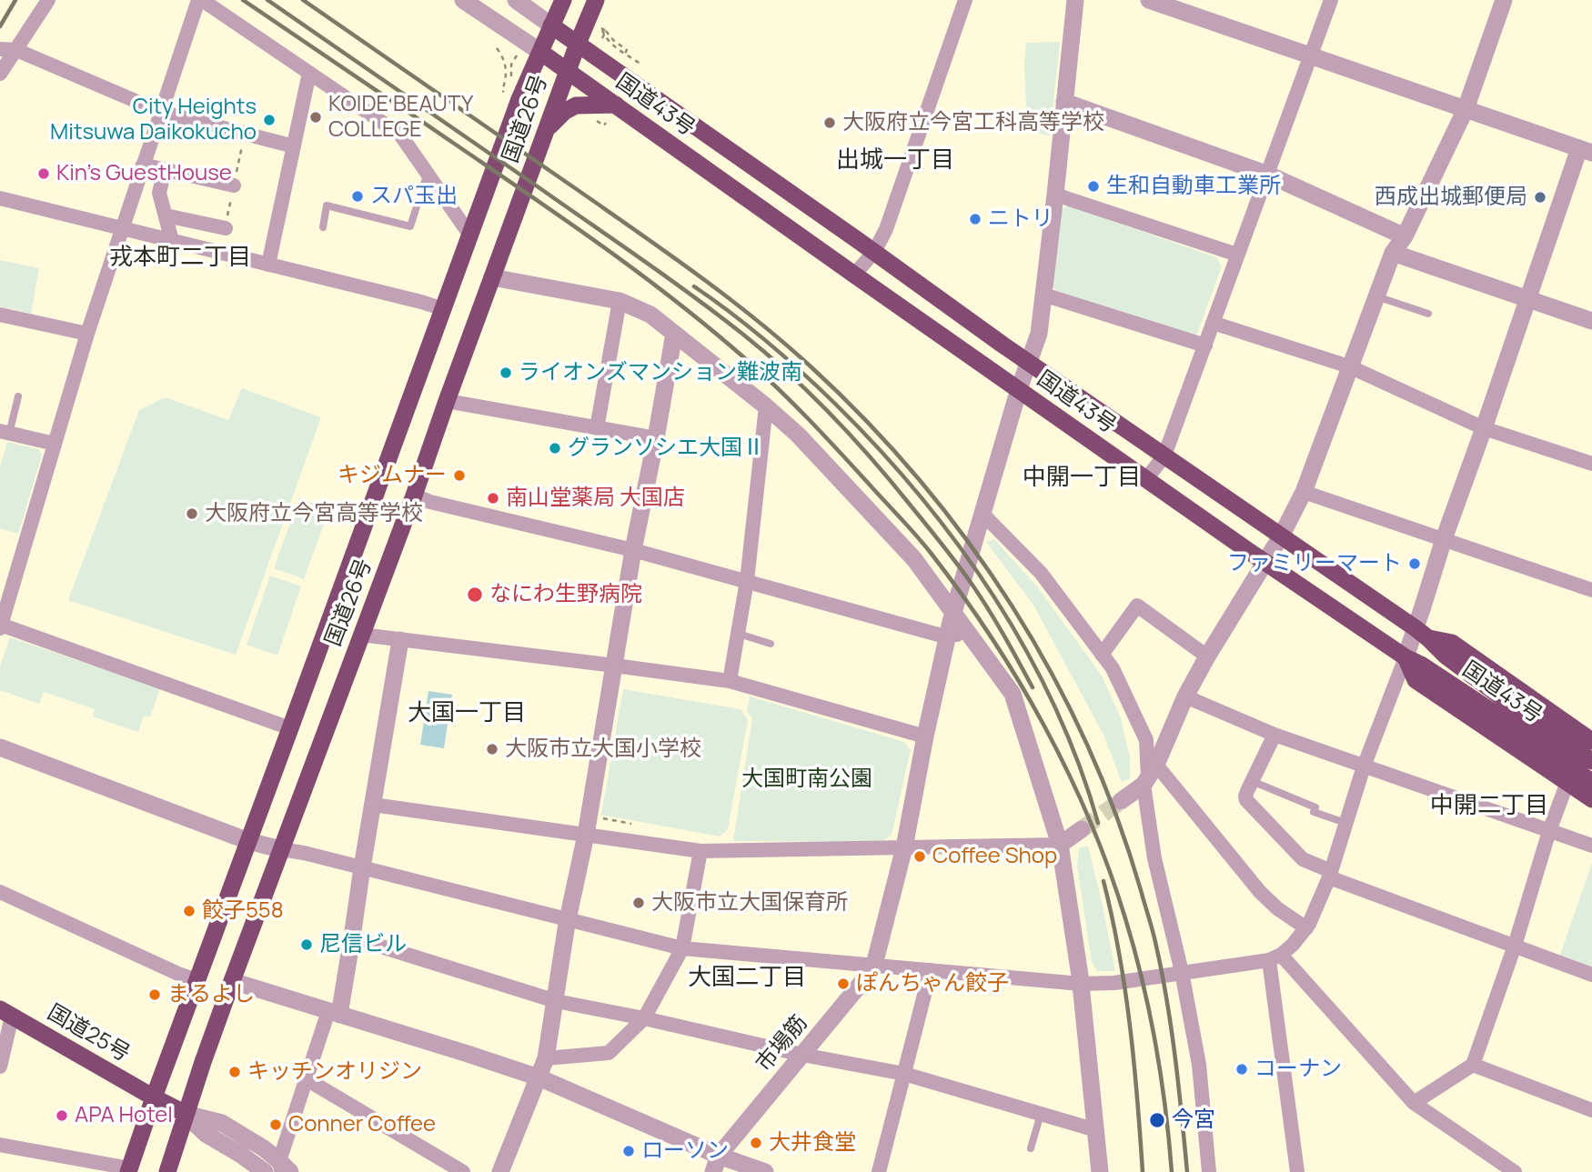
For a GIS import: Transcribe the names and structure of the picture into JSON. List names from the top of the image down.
{
  "streets": {
    "highway": ["国道43号", "国道26号", "国道25号"],
    "street": ["市場筋"]
  },
  "crossings": [
    ["国道43号", "国道26号"],
    ["国道43号", "市場筋"],
    ["国道26号", "国道25号"]
  ],
  "districts": [
    "出城一丁目",
    "戎本町二丁目",
    "中開一丁目",
    "大国一丁目",
    "中開二丁目",
    "大国二丁目"
  ],
  "parks": ["大国町南公園"],
  "places": [
    "KOIDE BEAUTY COLLEGE",
    "City Heights Mitsuwa Daikokucho",
    "大阪府立今宮工科高等学校",
    "Kin’s GuestHouse",
    "生和自動車工業所",
    "スパ玉出",
    "西成出城郵便局",
    "ニトリ",
    "ライオンズマンション難波南",
    "グランソシエ大国Ⅱ",
    "キジムナー",
    "南山堂薬局 大国店",
    "大阪府立今宮高等学校",
    "ファミリーマート",
    "なにわ生野病院",
    "大阪市立大国小学校",
    "Coffee Shop",
    "大阪市立大国保育所",
    "餃子558",
    "尼信ビル",
    "ぽんちゃん餃子",
    "まるよし",
    "コーナン",
    "キッチンオリジン",
    "APA Hotel",
    "今宮",
    "Conner Coffee",
    "大井食堂",
    "ローソン"
  ]
}
